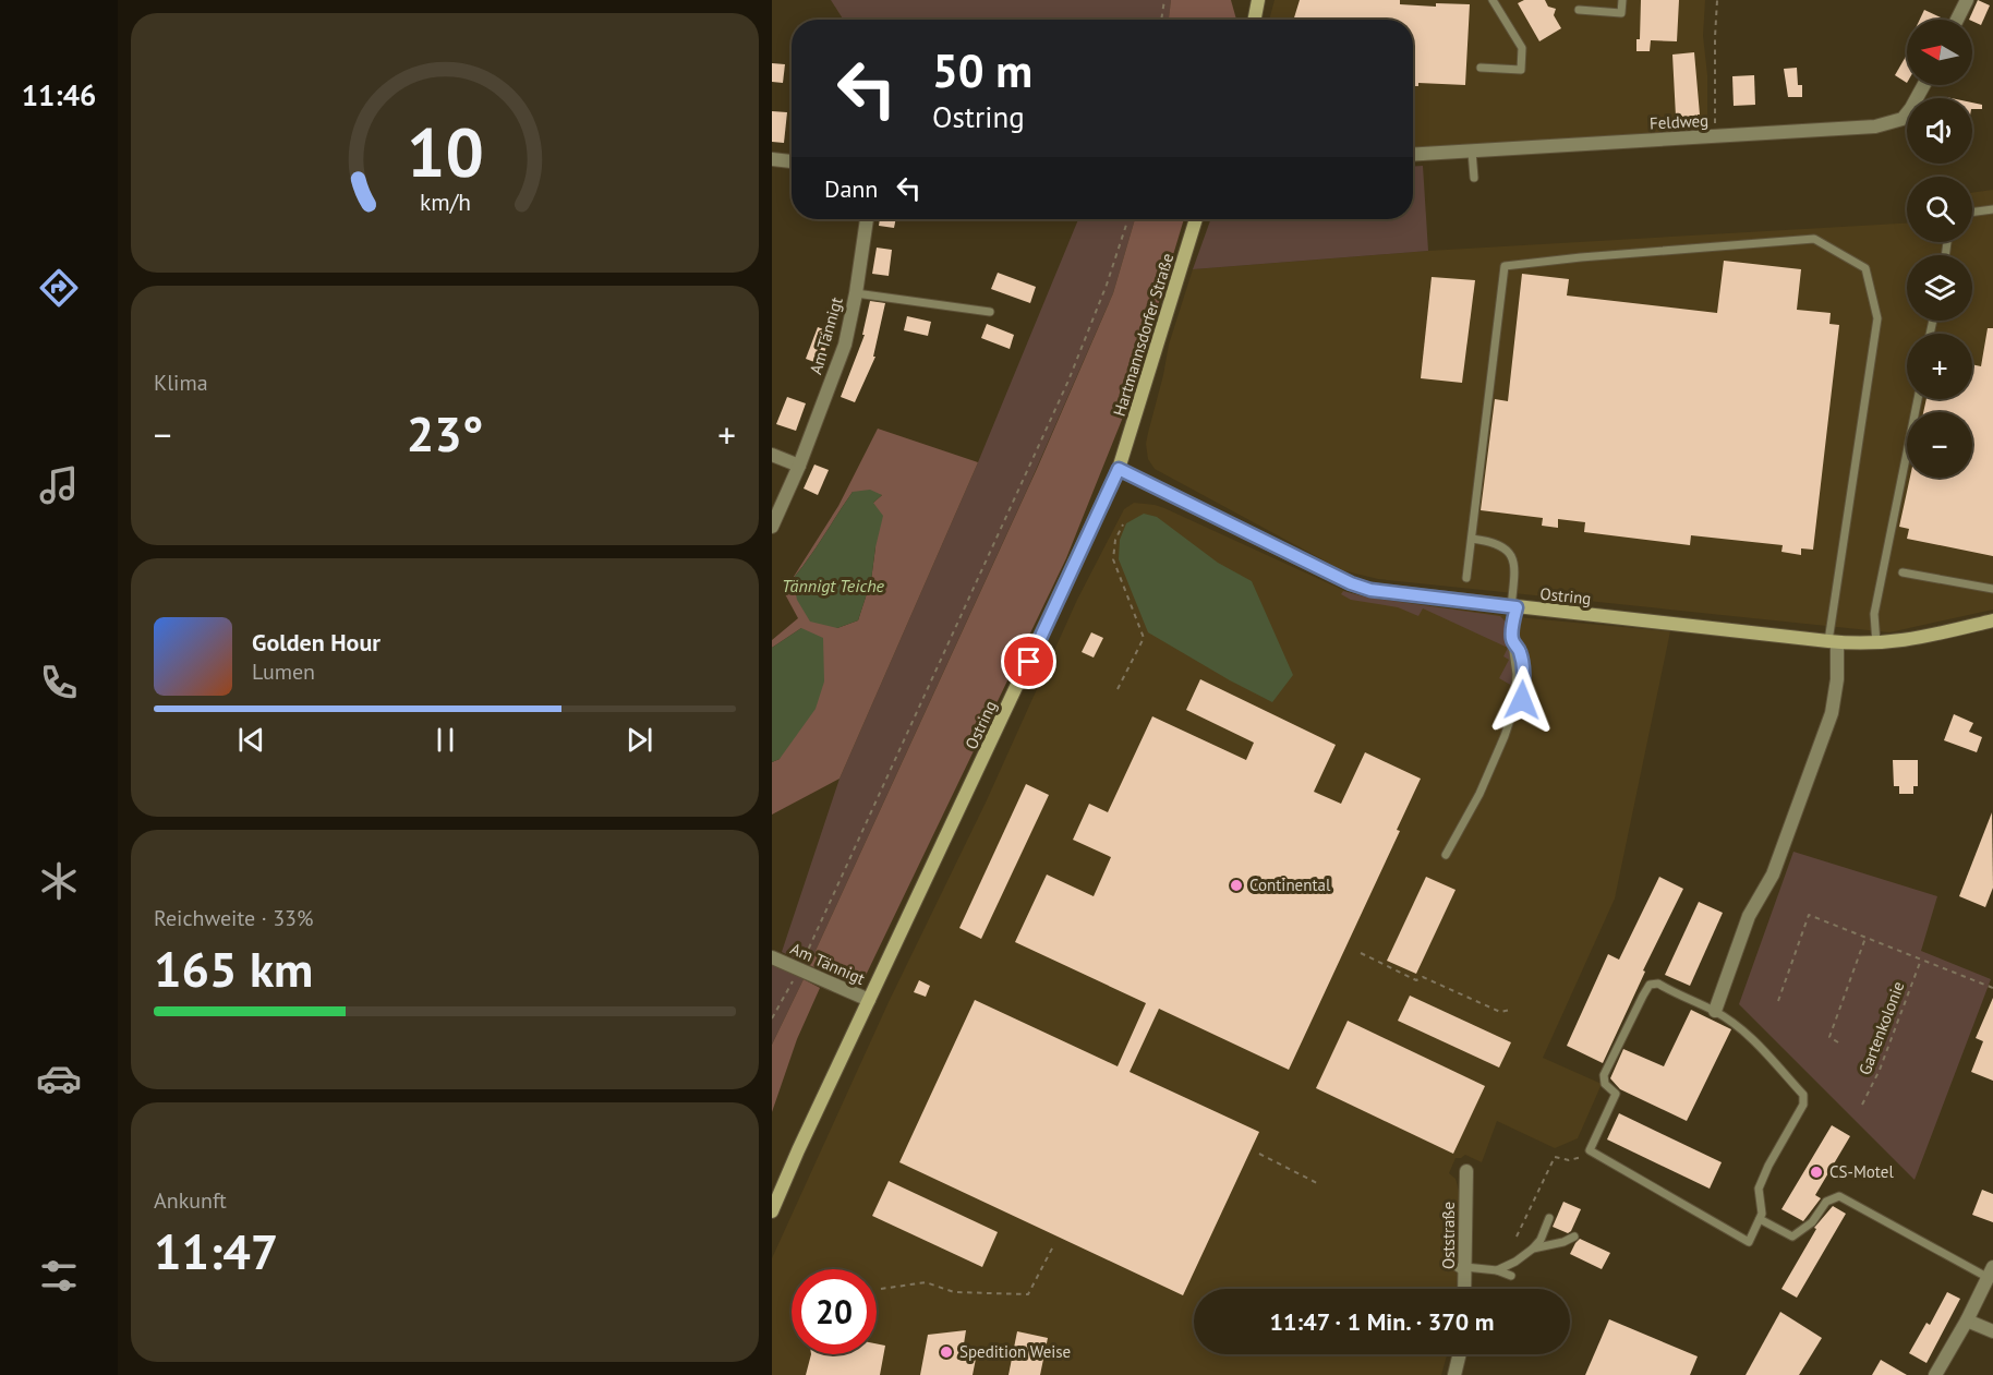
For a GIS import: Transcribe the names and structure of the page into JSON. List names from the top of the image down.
{
  "streets": {
    "main road": ["Hartmannsdorfer Straße", "Ostring"],
    "street": ["Feldweg", "Am Tännigt", "Oststraße"],
    "path": ["Gartenkolonie"]
  },
  "crossings": [
    ["Hartmannsdorfer Straße", "Ostring"],
    ["Am Tännigt", "Ostring"]
  ],
  "water": ["Tännigt Teiche"],
  "places": ["Continental", "CS-Motel", "Spedition Weise"],
  "north": "left",
  "page": {
    "tabs": "11:46",
    "map_buttons": ["+", "−"],
    "turn": ["50 m", "Ostring"],
    "then": "Dann",
    "tile": [
      "Klima",
      ["Reichweite · 33%", "165 km"],
      ["Ankunft", "11:47"]
    ],
    "heat": ["−", "23°", "+"],
    "song": ["Golden Hour", "Lumen"],
    "limit": "20",
    "trip": "11:47 · 1 Min. · 370 m",
    "gauge": ["10", "km/h"]
  }
}
